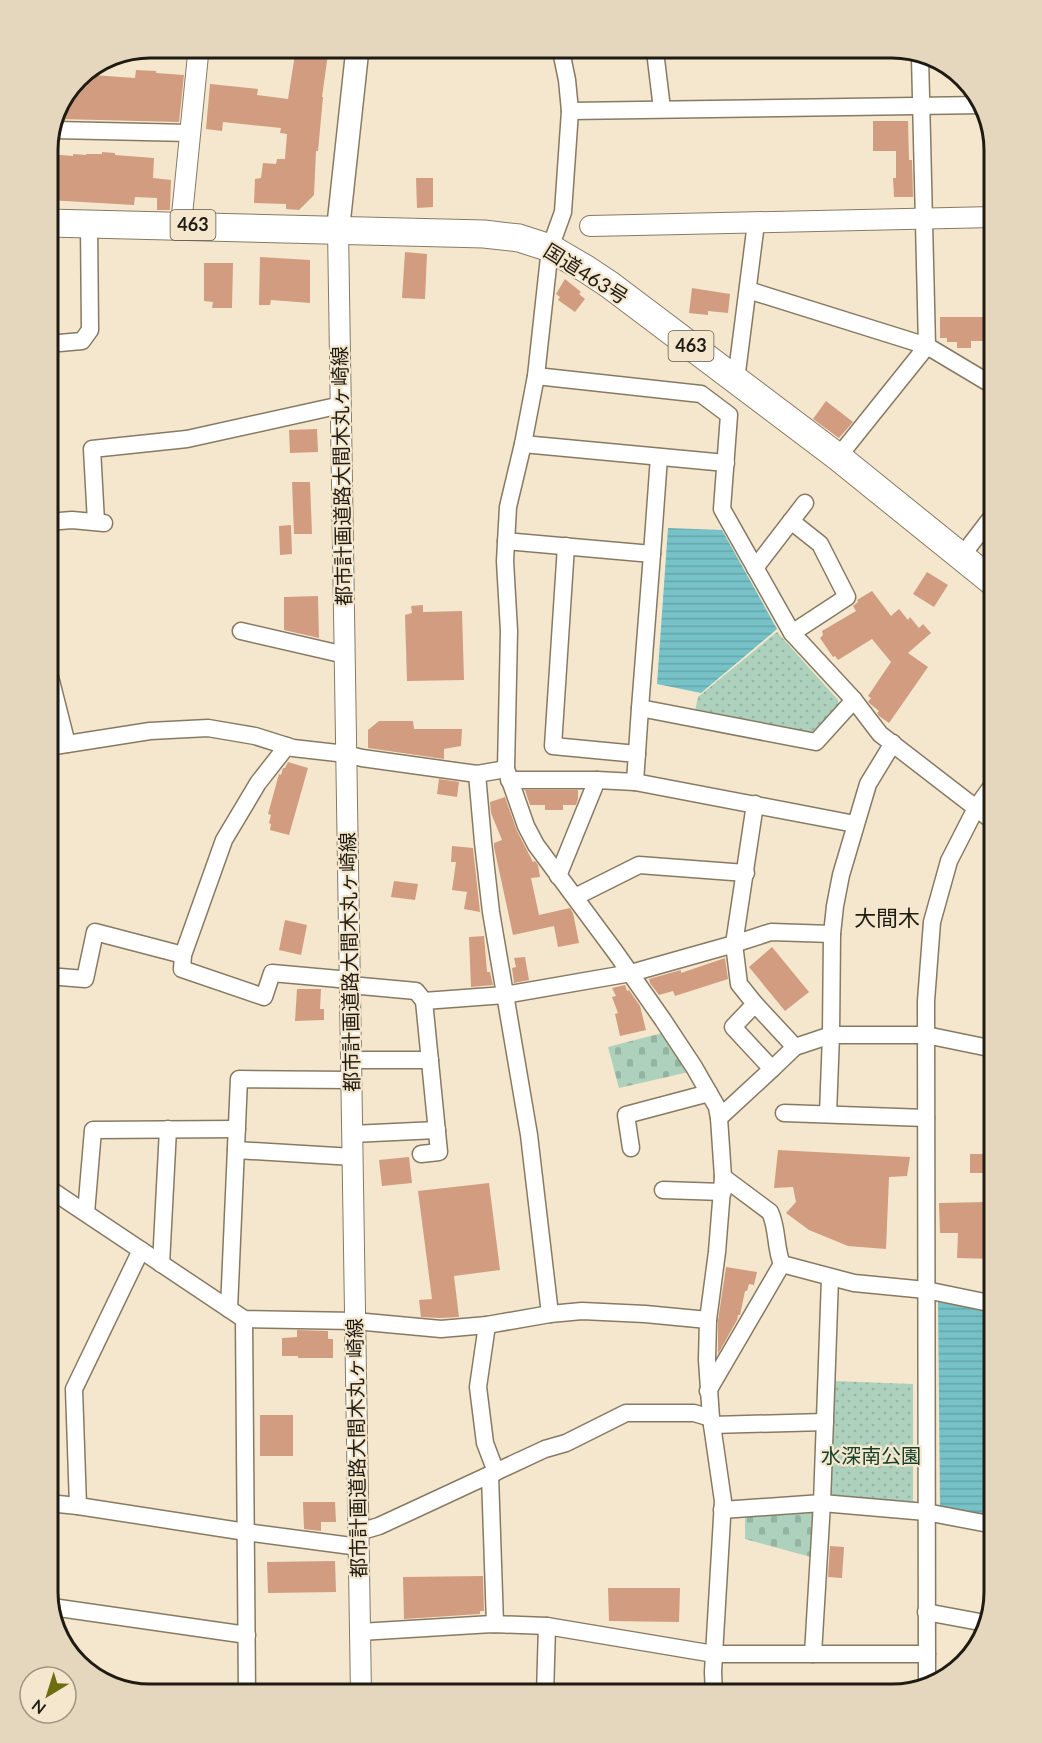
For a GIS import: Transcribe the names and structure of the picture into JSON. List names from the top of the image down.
{
  "streets": {
    "highway": ["463", "国道463号"],
    "street": ["都市計画道路大間木丸ヶ崎線"]
  },
  "crossings": [
    ["国道463号", "都市計画道路大間木丸ヶ崎線"]
  ],
  "districts": ["大間木"],
  "parks": ["水深南公園"],
  "north": "bottom left"
}
